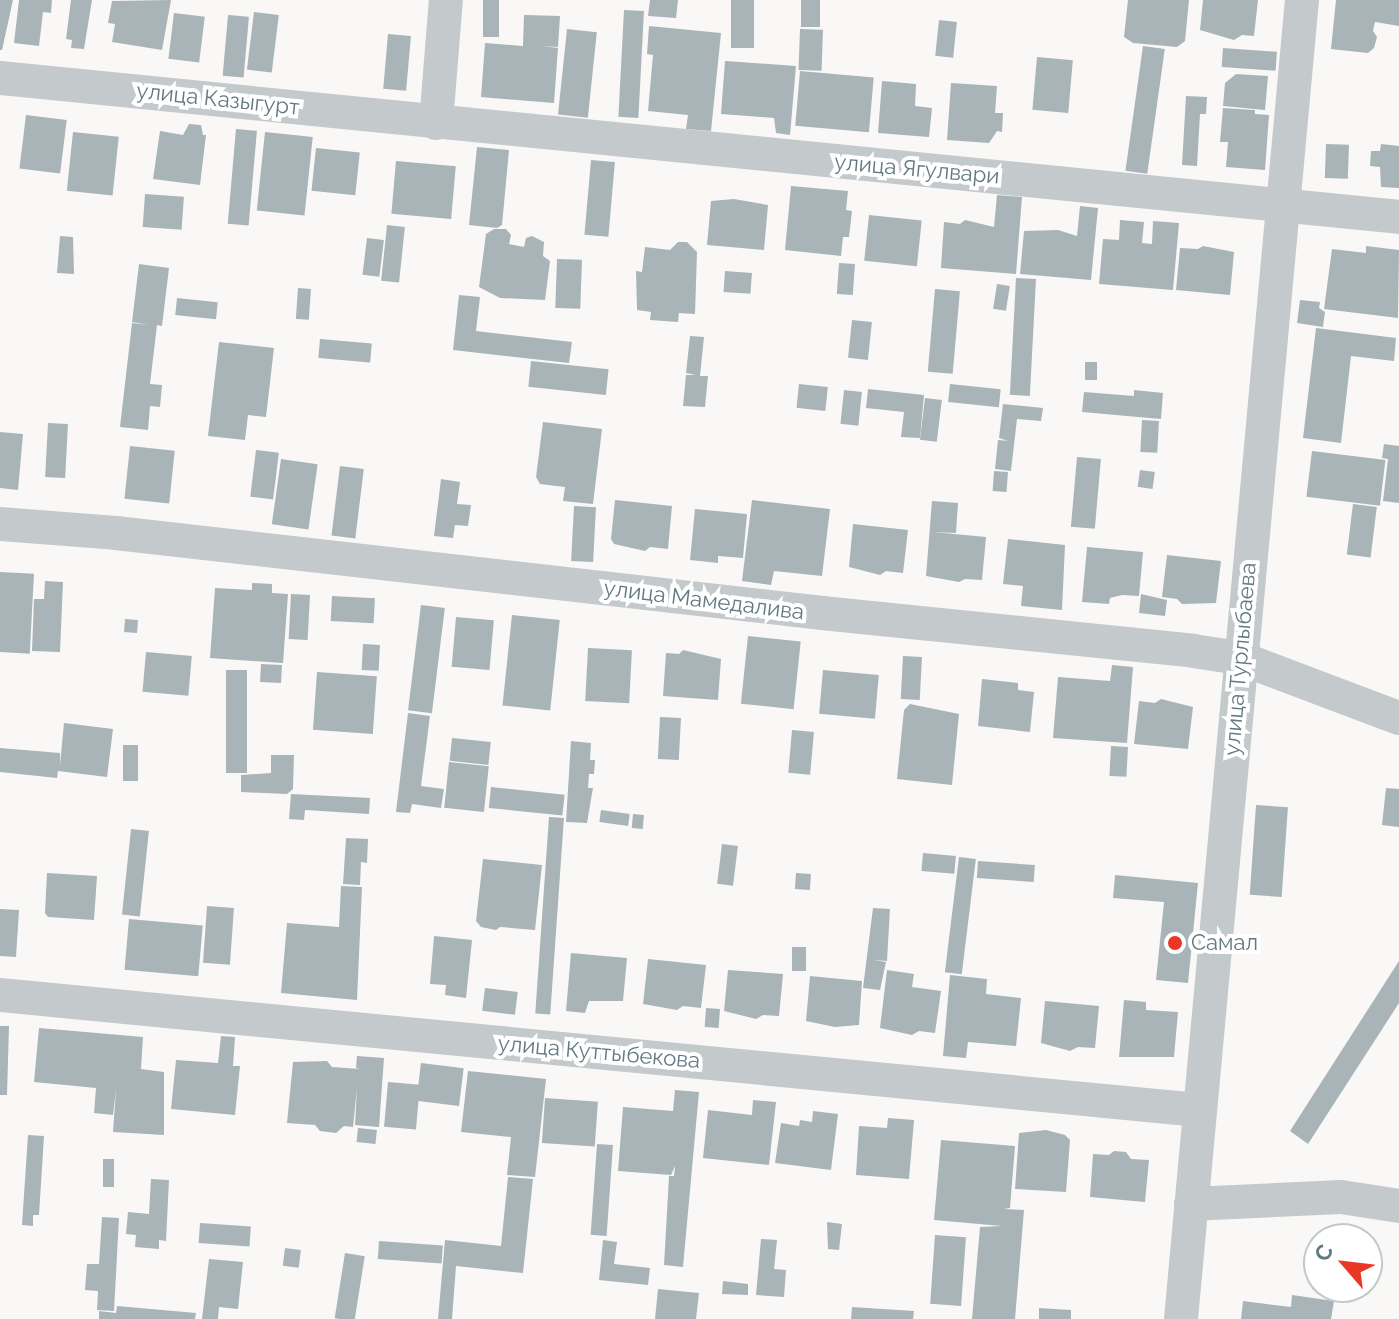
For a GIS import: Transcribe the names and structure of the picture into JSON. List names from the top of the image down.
{
  "streets": {
    "street": [
      "улица Казыгурт",
      "улица Ягулвари",
      "улица Мамедалива",
      "улица Турлыбаева",
      "улица Куттыбекова"
    ]
  },
  "crossings": [
    ["улица Казыгурт", "улица Ягулвари"],
    ["улица Ягулвари", "улица Турлыбаева"],
    ["улица Мамедалива", "улица Турлыбаева"],
    ["улица Турлыбаева", "улица Куттыбекова"]
  ],
  "places": ["Самал"],
  "north": "top left"
}
